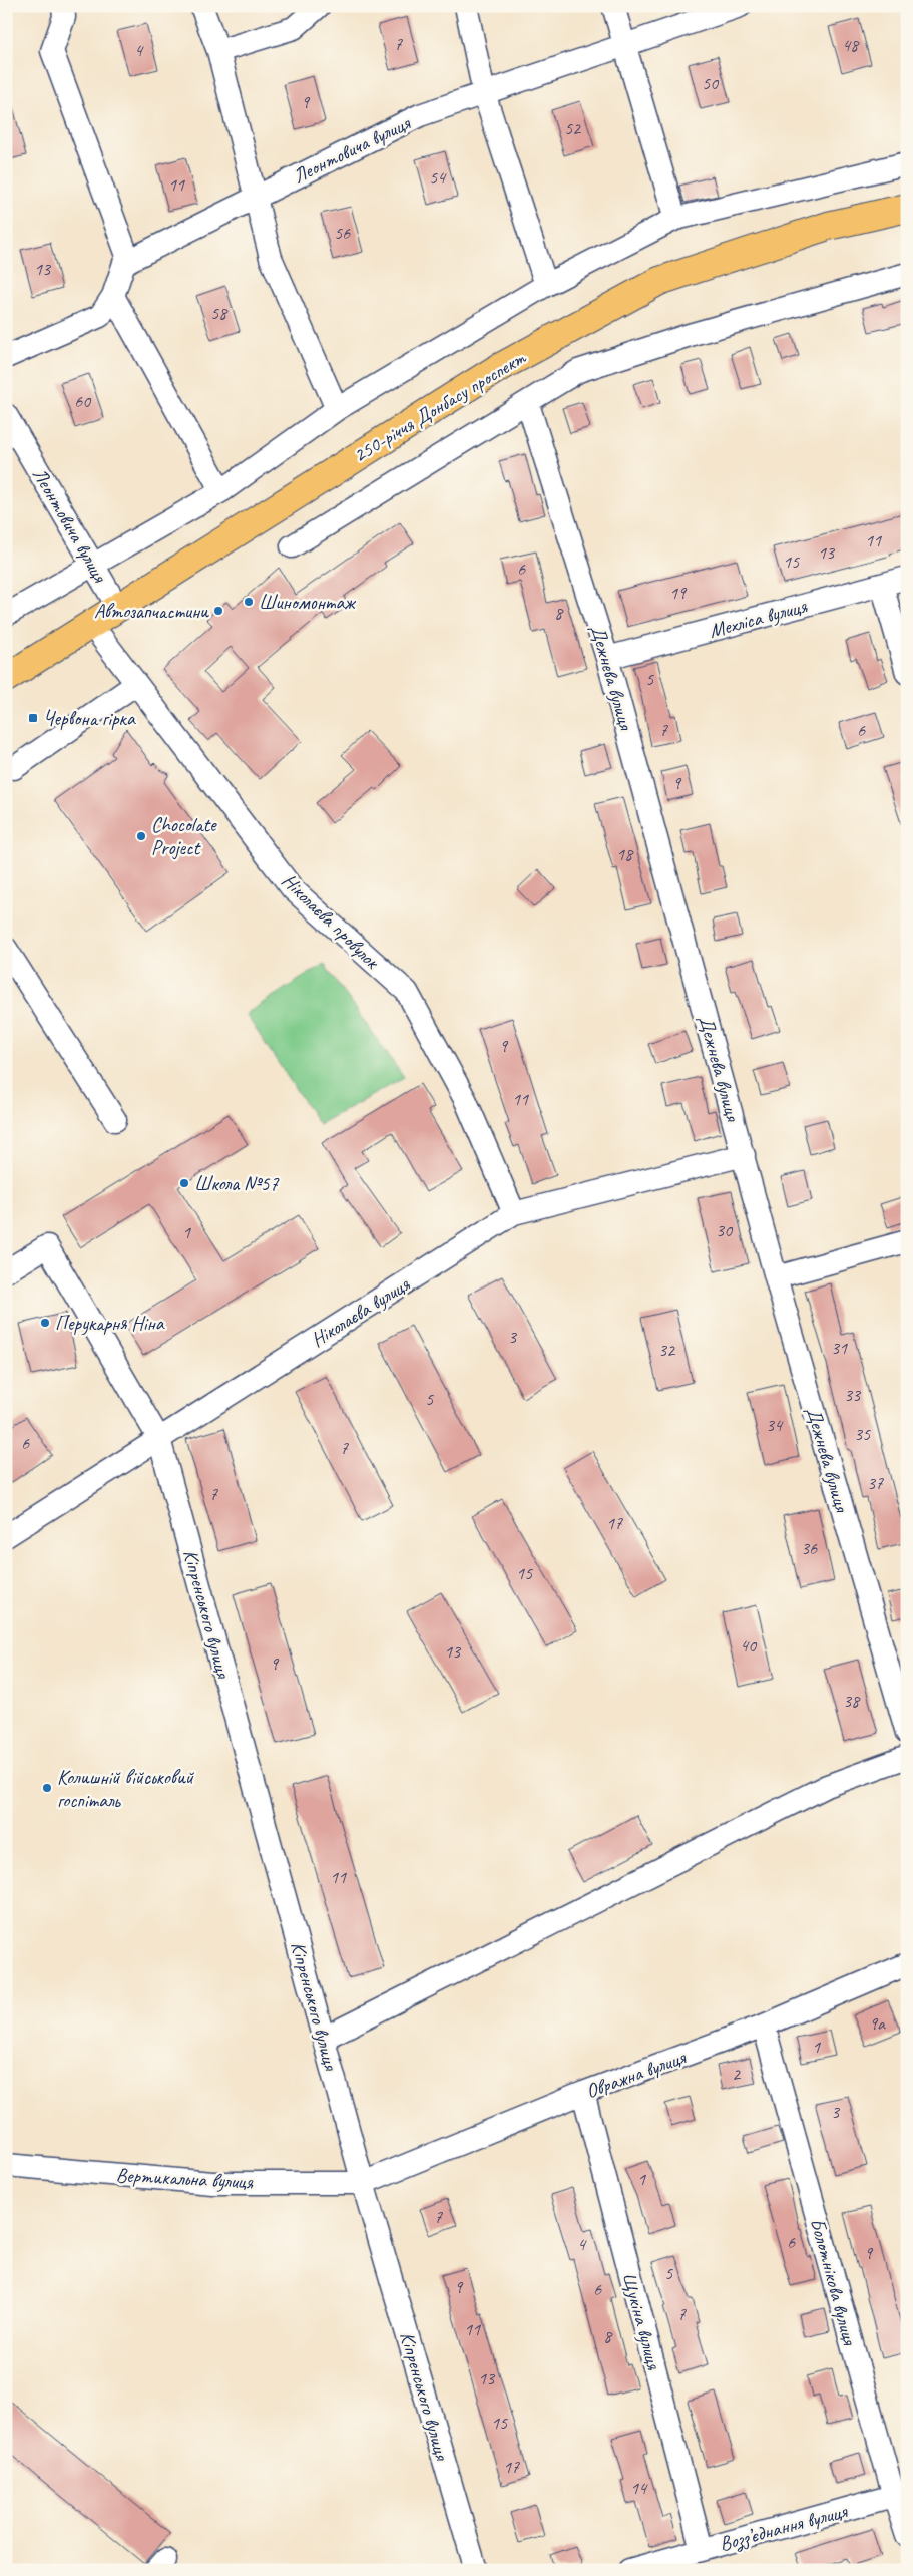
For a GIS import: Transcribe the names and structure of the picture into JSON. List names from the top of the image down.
{
  "streets": {
    "main road": ["250-річчя Донбасу проспект"],
    "street": [
      "Леонтовича вулиця",
      "Мехліса вулиця",
      "Дежнева вулиця",
      "Ніколаєва провулок",
      "Ніколаєва вулиця",
      "Кіпренського вулиця",
      "Овражна вулиця",
      "Вертикальна вулиця",
      "Болотнікова вулиця",
      "Щукіна вулиця",
      "Возз’єднання вулиця"
    ]
  },
  "crossings": [
    ["Леонтовича вулиця", "250-річчя Донбасу проспект"],
    ["250-річчя Донбасу проспект", "Ніколаєва провулок"],
    ["Мехліса вулиця", "Дежнева вулиця"],
    ["Дежнева вулиця", "Ніколаєва вулиця"],
    ["Ніколаєва провулок", "Ніколаєва вулиця"],
    ["Ніколаєва вулиця", "Кіпренського вулиця"],
    ["Кіпренського вулиця", "Овражна вулиця"],
    ["Кіпренського вулиця", "Вертикальна вулиця"],
    ["Овражна вулиця", "Вертикальна вулиця"],
    ["Овражна вулиця", "Болотнікова вулиця"],
    ["Овражна вулиця", "Щукіна вулиця"],
    ["Болотнікова вулиця", "Возз’єднання вулиця"],
    ["Щукіна вулиця", "Возз’єднання вулиця"]
  ],
  "places": {
    "other": [
      "Шиномонтаж",
      "Автозапчастини",
      "Chocolate Project",
      "Школа №57",
      "Перукарня Ніна",
      "Колишній військовий госпіталь"
    ],
    "transit": ["Червона гірка"]
  },
  "house_numbers": [
    "7",
    "48",
    "4",
    "50",
    "9",
    "52",
    "54",
    "11",
    "56",
    "13",
    "58",
    "60",
    "11",
    "13",
    "15",
    "6",
    "19",
    "8",
    "5",
    "7",
    "6",
    "9",
    "18",
    "9",
    "11",
    "30",
    "1",
    "3",
    "31",
    "32",
    "33",
    "5",
    "34",
    "35",
    "6",
    "7",
    "37",
    "7",
    "17",
    "36",
    "15",
    "40",
    "13",
    "9",
    "38",
    "11",
    "9а",
    "1",
    "2",
    "3",
    "1",
    "7",
    "6",
    "4",
    "9",
    "5",
    "9",
    "6",
    "7",
    "11",
    "8",
    "13",
    "15",
    "17",
    "14"
  ]
}
